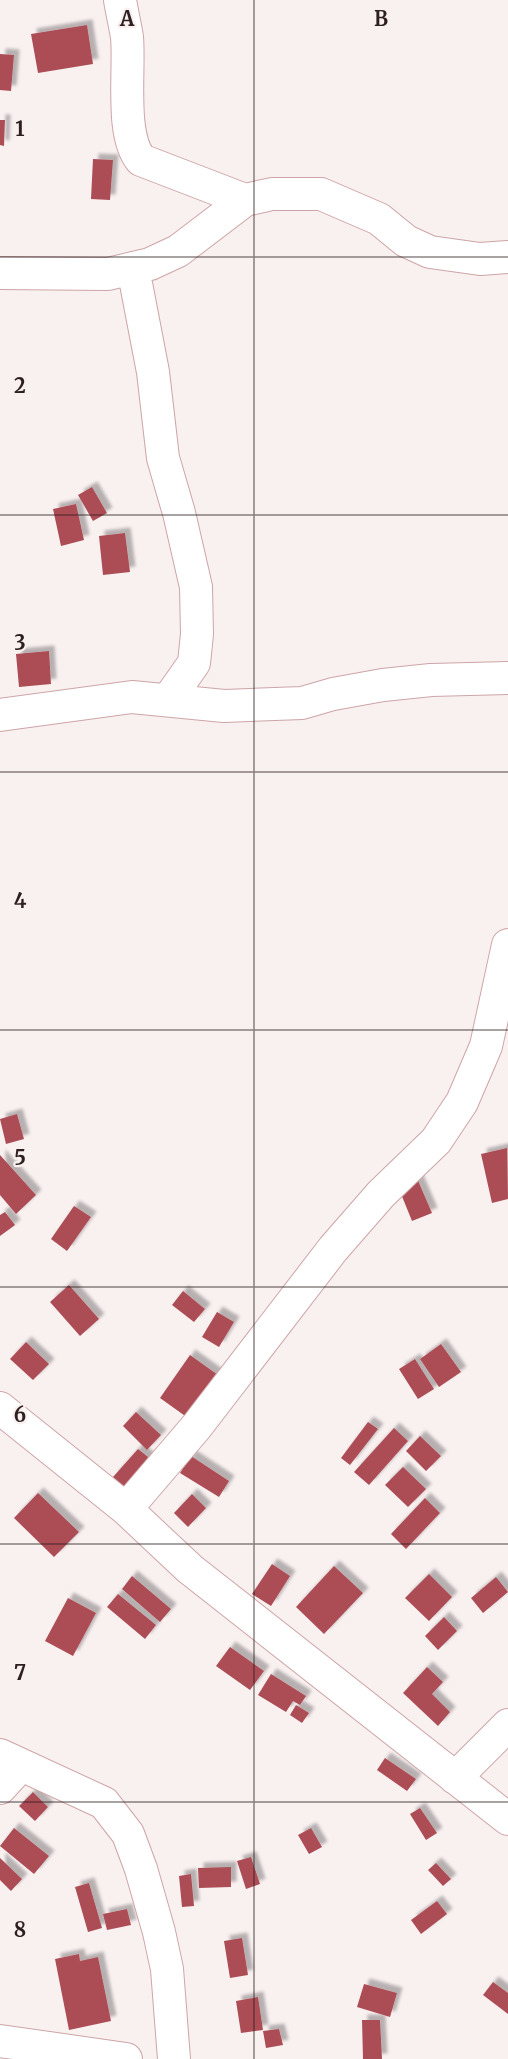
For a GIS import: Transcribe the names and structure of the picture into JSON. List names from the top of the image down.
{
  "grid": {
    "columns": ["A", "B"],
    "rows": [
      "1",
      "2",
      "3",
      "4",
      "5",
      "6",
      "7",
      "8"
    ]
  }
}
